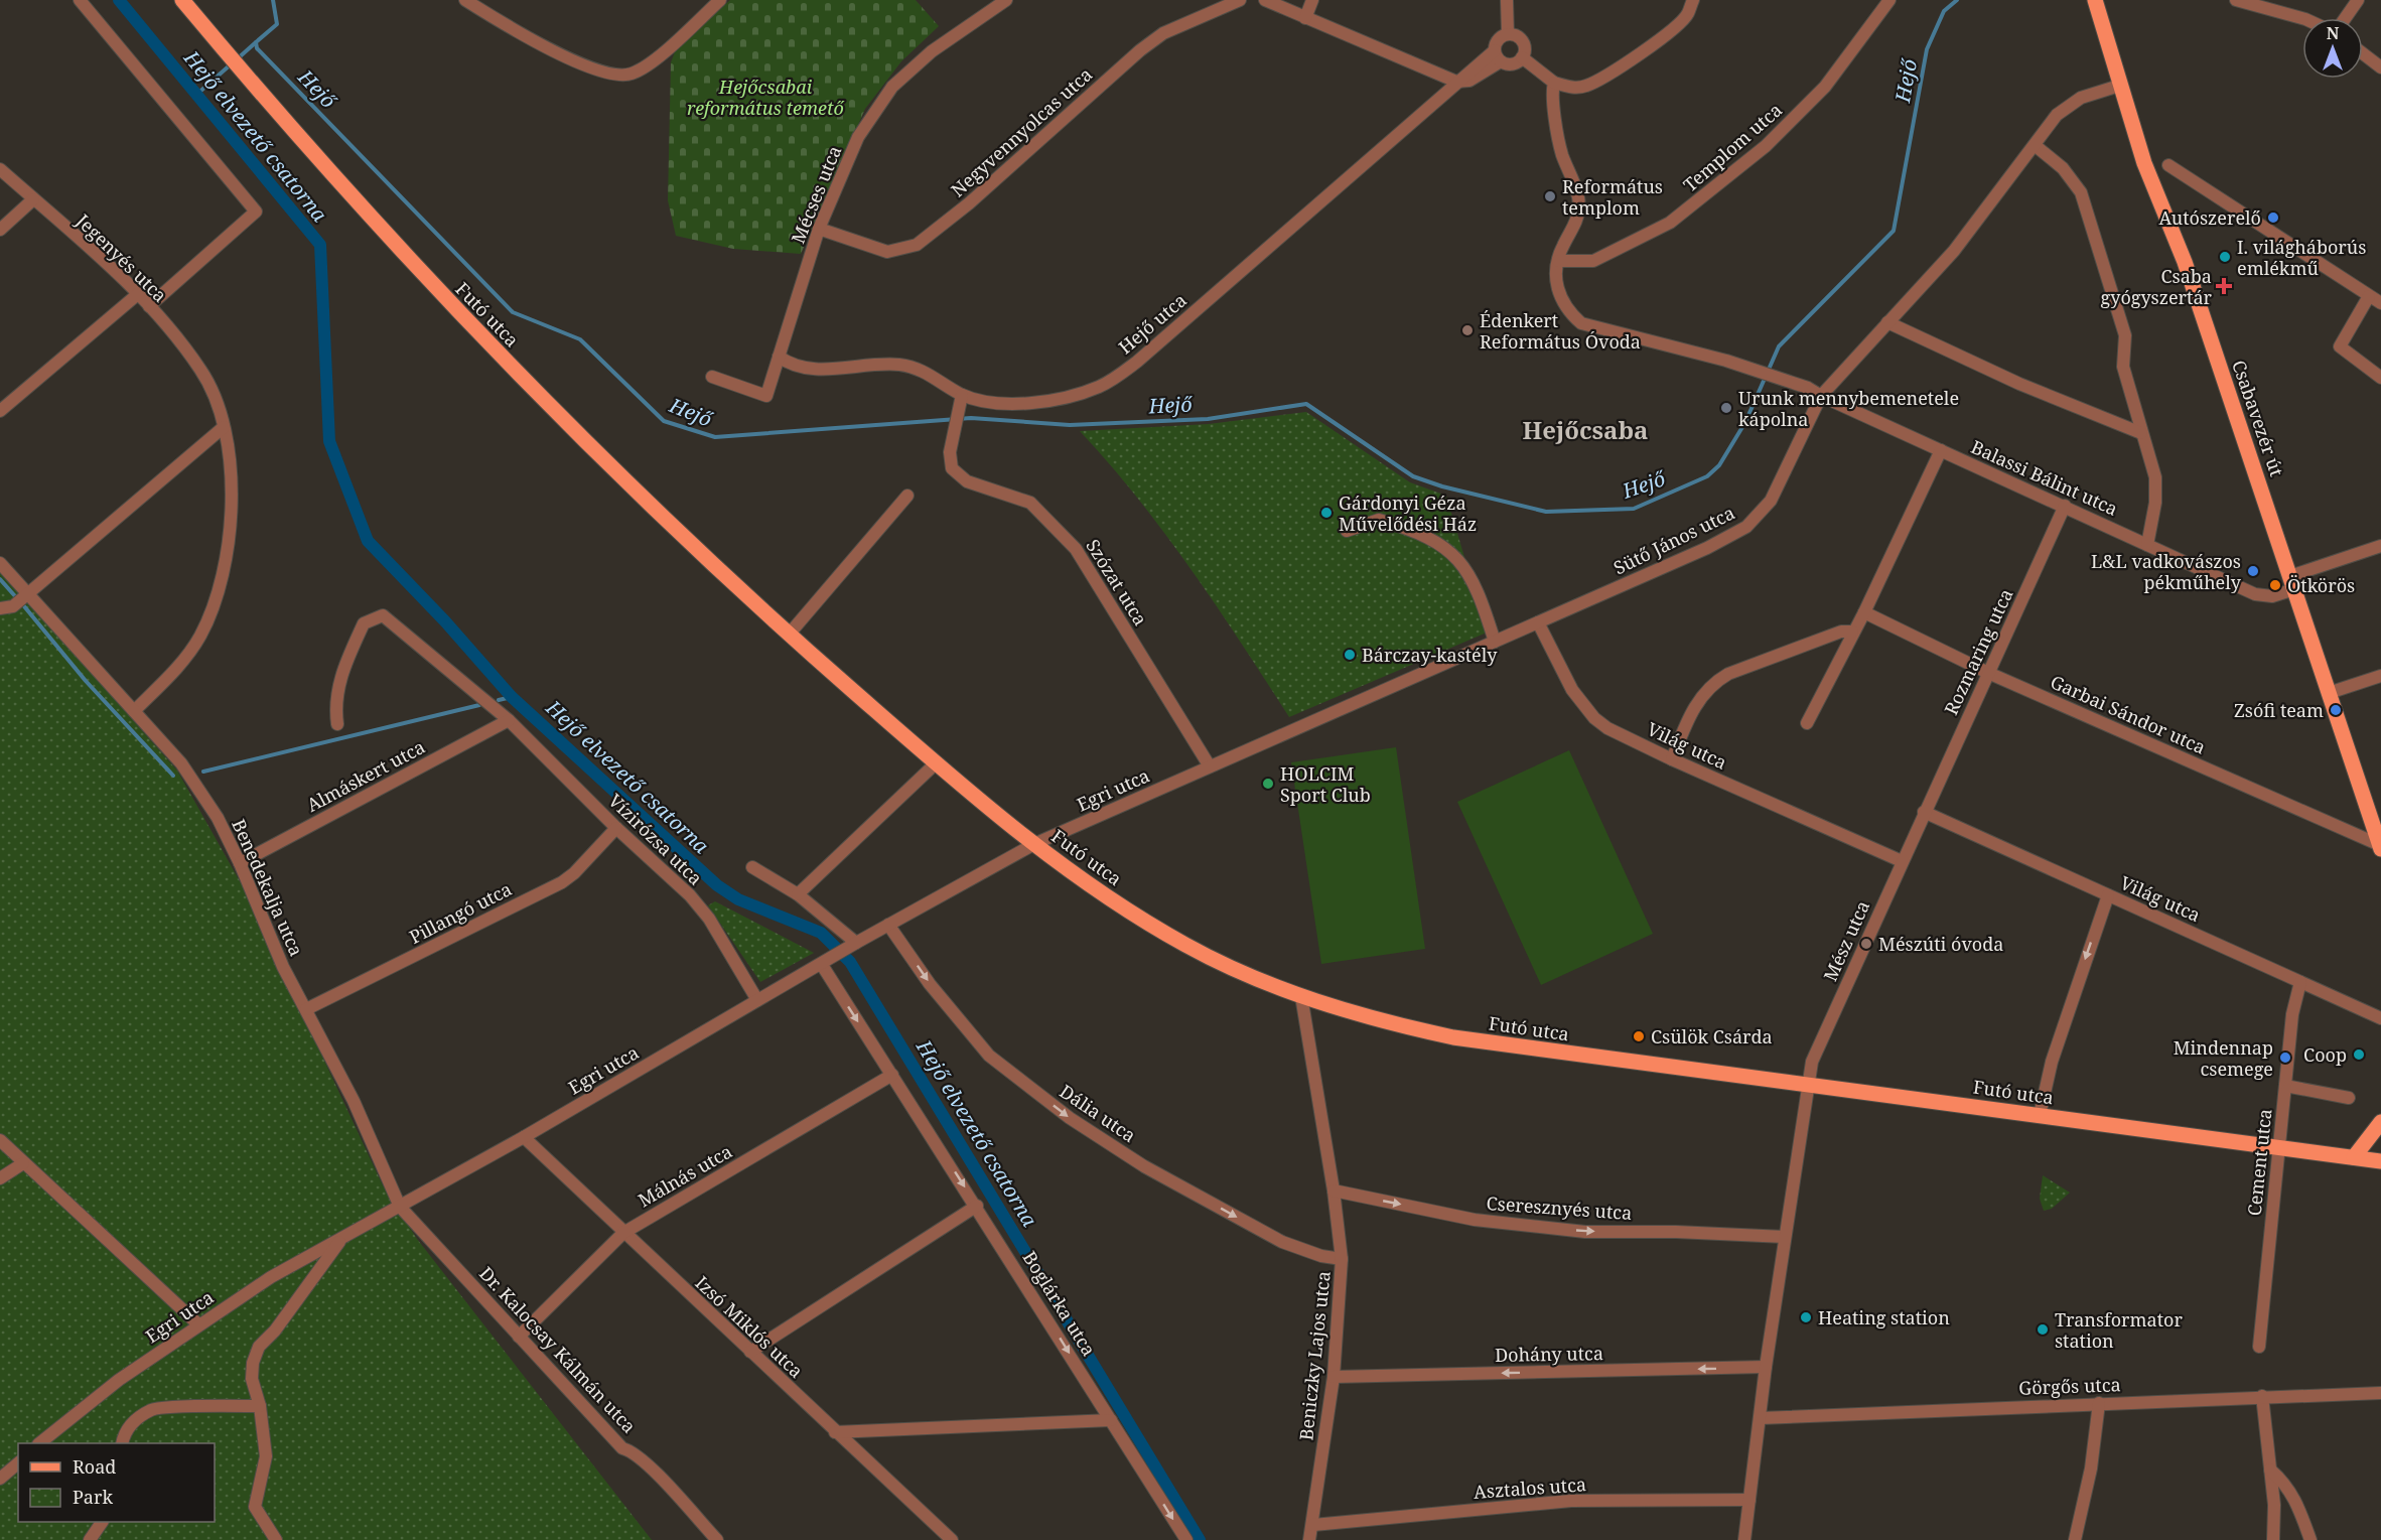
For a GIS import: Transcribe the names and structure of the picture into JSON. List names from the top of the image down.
{
  "streets": {
    "main road": ["Futó utca", "Csabavezér út"],
    "street": [
      "Negyvennyolcas utca",
      "Templom utca",
      "Mécses utca",
      "Jegenyés utca",
      "Hejő utca",
      "Balassi Bálint utca",
      "Sütő János utca",
      "Szózat utca",
      "Rozmaring utca",
      "Garbai Sándor utca",
      "Világ utca",
      "Almáskert utca",
      "Egri utca",
      "Vízirózsa utca",
      "Benedekalja utca",
      "Pillangó utca",
      "Mész utca",
      "Dália utca",
      "Cement utca",
      "Málnás utca",
      "Cseresznyés utca",
      "Boglárka utca",
      "Izsó Miklós utca",
      "Dr. Kalocsay Kálmán utca",
      "Dohány utca",
      "Beniczky Lajos utca",
      "Görgős utca",
      "Asztalos utca"
    ]
  },
  "crossings": [
    ["Negyvennyolcas utca", "Mécses utca"],
    ["Templom utca", "Balassi Bálint utca"],
    ["Mécses utca", "Hejő utca"],
    ["Jegenyés utca", "Benedekalja utca"],
    ["Futó utca", "Egri utca"],
    ["Futó utca", "Mész utca"],
    ["Futó utca", "Cement utca"],
    ["Futó utca", "Beniczky Lajos utca"],
    ["Hejő utca", "Szózat utca"],
    ["Csabavezér út", "Balassi Bálint utca"],
    ["Csabavezér út", "Sütő János utca"],
    ["Csabavezér út", "Garbai Sándor utca"],
    ["Balassi Bálint utca", "Sütő János utca"],
    ["Balassi Bálint utca", "Rozmaring utca"],
    ["Sütő János utca", "Szózat utca"],
    ["Sütő János utca", "Világ utca"],
    ["Sütő János utca", "Egri utca"],
    ["Szózat utca", "Egri utca"],
    ["Rozmaring utca", "Garbai Sándor utca"],
    ["Rozmaring utca", "Világ utca"],
    ["Rozmaring utca", "Mész utca"],
    ["Világ utca", "Mész utca"],
    ["Világ utca", "Cement utca"],
    ["Almáskert utca", "Vízirózsa utca"],
    ["Almáskert utca", "Benedekalja utca"],
    ["Egri utca", "Vízirózsa utca"],
    ["Egri utca", "Benedekalja utca"],
    ["Egri utca", "Dália utca"],
    ["Egri utca", "Boglárka utca"],
    ["Egri utca", "Izsó Miklós utca"],
    ["Egri utca", "Dr. Kalocsay Kálmán utca"],
    ["Vízirózsa utca", "Pillangó utca"],
    ["Benedekalja utca", "Pillangó utca"],
    ["Benedekalja utca", "Dr. Kalocsay Kálmán utca"],
    ["Mész utca", "Cseresznyés utca"],
    ["Mész utca", "Dohány utca"],
    ["Mész utca", "Görgős utca"],
    ["Mész utca", "Asztalos utca"],
    ["Dália utca", "Beniczky Lajos utca"],
    ["Málnás utca", "Boglárka utca"],
    ["Málnás utca", "Izsó Miklós utca"],
    ["Málnás utca", "Dr. Kalocsay Kálmán utca"],
    ["Cseresznyés utca", "Beniczky Lajos utca"],
    ["Dohány utca", "Beniczky Lajos utca"],
    ["Beniczky Lajos utca", "Asztalos utca"]
  ],
  "one_way": [
    "Dália utca",
    "Cseresznyés utca",
    "Boglárka utca",
    "Dohány utca"
  ],
  "districts": ["Hejőcsaba"],
  "water": ["Hejő", "Hejő elvezető csatorna"],
  "parks": ["Hejőcsabai református temető"],
  "places": {
    "other": [
      "Református templom",
      "Autószerelő",
      "I. világháborús emlékmű",
      "Édenkert Református Óvoda",
      "Urunk mennybemenetele kápolna",
      "Gárdonyi Géza Művelődési Ház",
      "L&L vadkovászos pékműhely",
      "Ötkörös",
      "Bárczay-kastély",
      "Zsófi team",
      "HOLCIM Sport Club",
      "Mészúti óvoda",
      "Csülök Csárda",
      "Coop",
      "Mindennap csemege",
      "Heating station",
      "Transformator station"
    ],
    "health": ["Csaba gyógyszertár"]
  },
  "legend": ["Road", "Park"],
  "north": "top"
}
